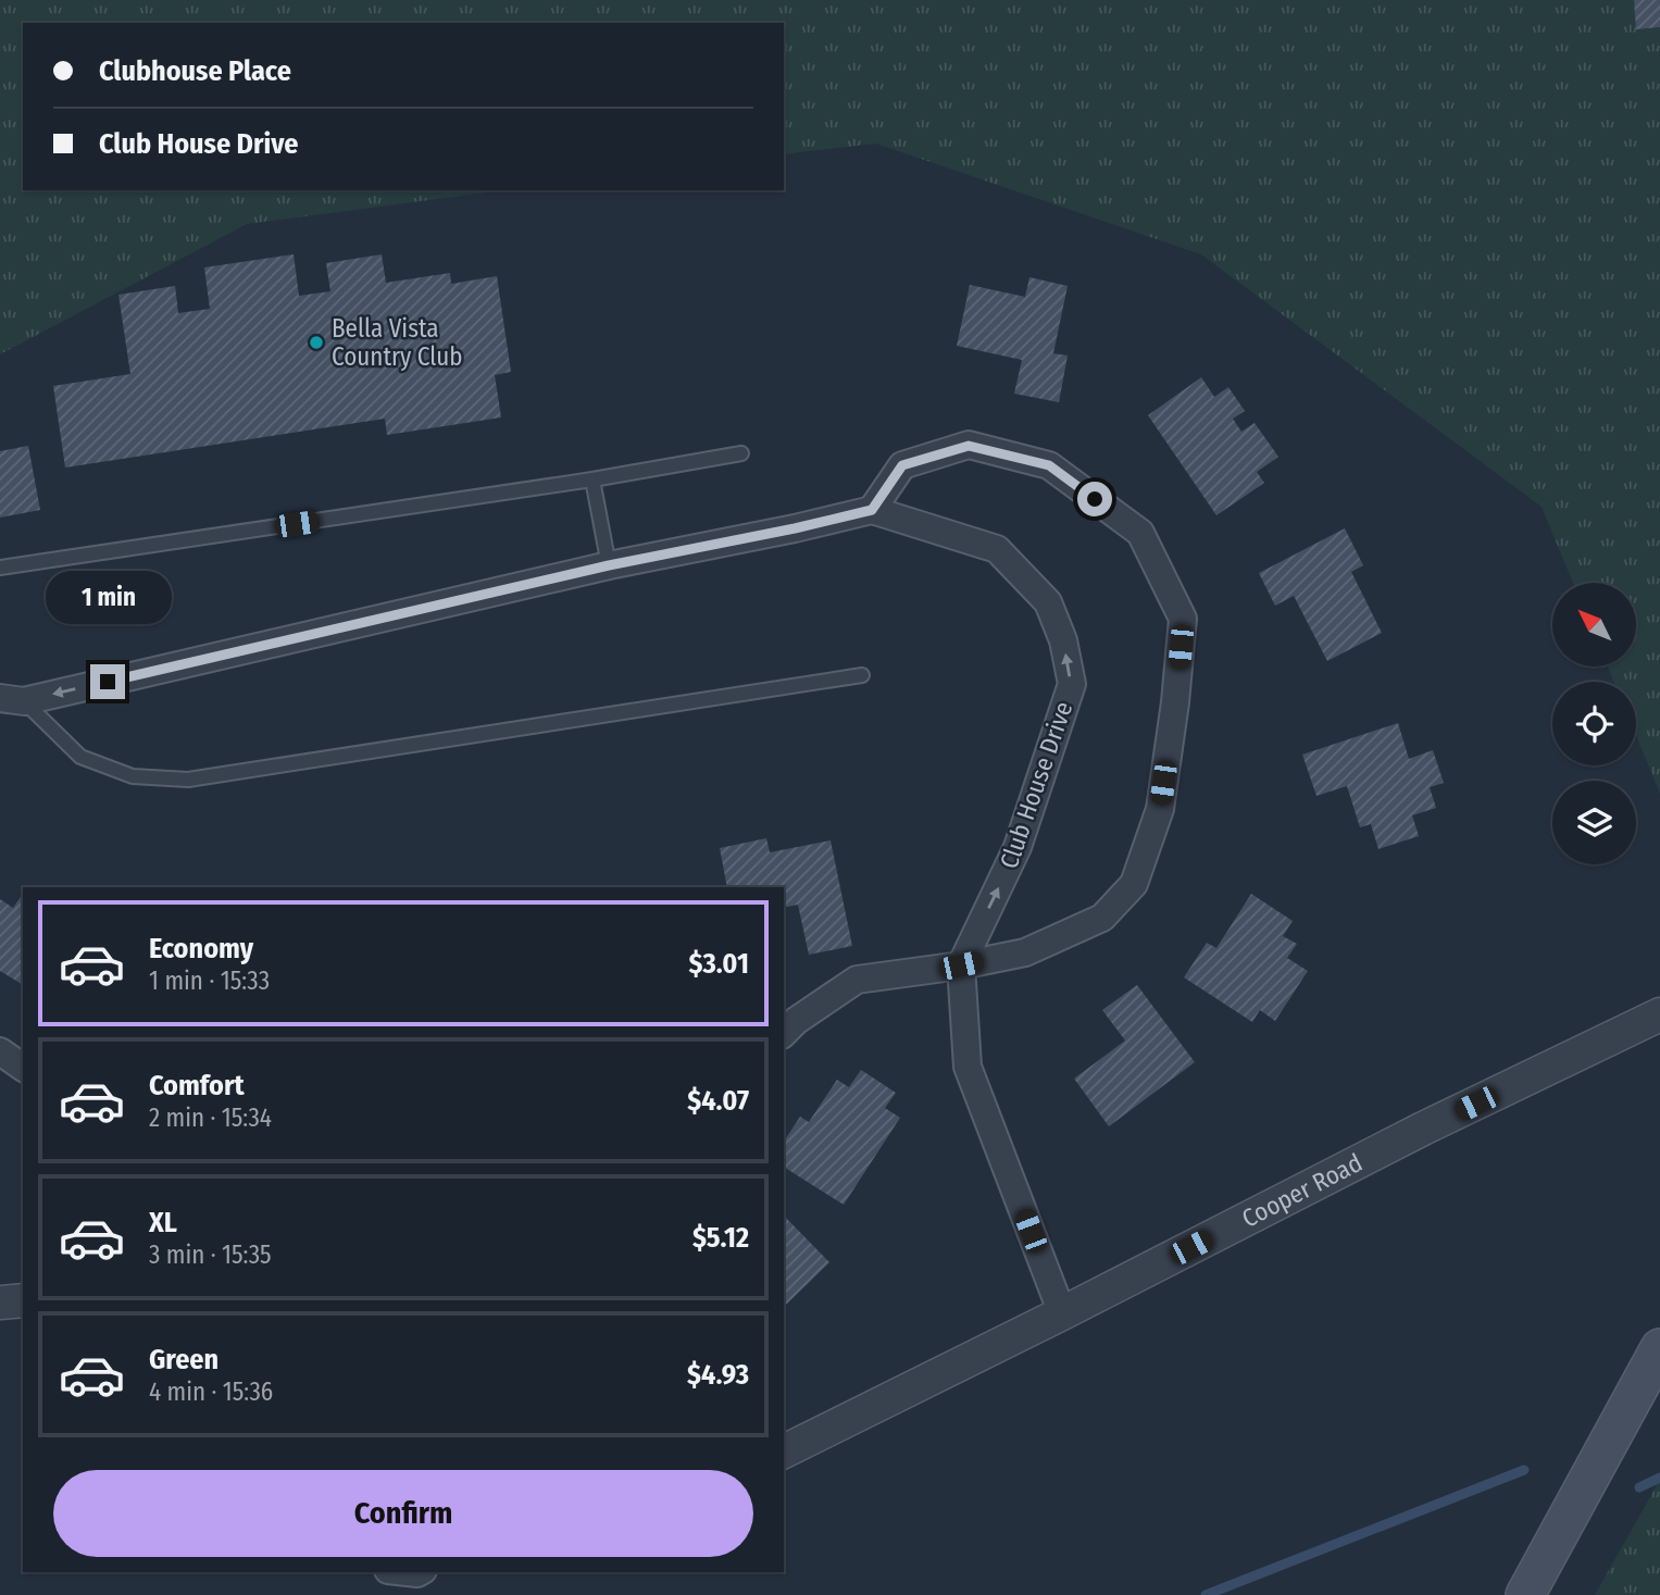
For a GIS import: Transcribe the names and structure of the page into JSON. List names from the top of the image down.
{
  "streets": {
    "street": ["Club House Drive", "Cooper Road"]
  },
  "crossings": [
    ["Club House Drive", "Cooper Road"]
  ],
  "places": ["Bella Vista Country Club"],
  "north": "top left",
  "page": {
    "banner": ["Clubhouse Place", "Club House Drive"],
    "bubble": "1 min",
    "list": [
      {
        "name": "Economy",
        "note": "1 min · 15:33",
        "value": "$3.01"
      },
      {
        "name": "Comfort",
        "note": "2 min · 15:34",
        "value": "$4.07"
      },
      {
        "name": "XL",
        "note": "3 min · 15:35",
        "value": "$5.12"
      },
      {
        "name": "Green",
        "note": "4 min · 15:36",
        "value": "$4.93"
      }
    ],
    "buttons": "Confirm"
  }
}
